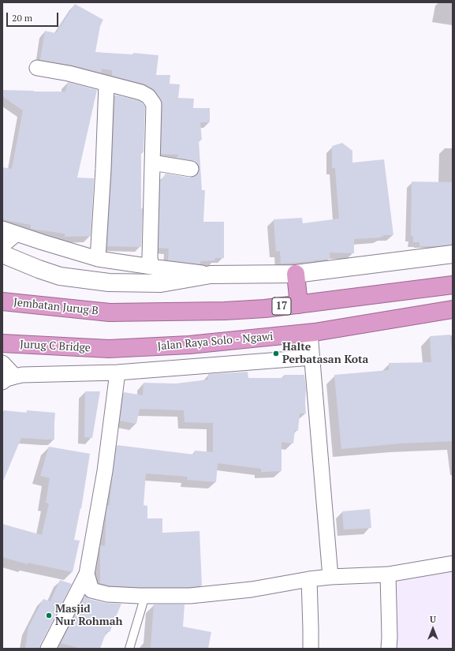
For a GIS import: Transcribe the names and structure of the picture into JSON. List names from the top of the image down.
{
  "streets": {
    "highway": [
      "17",
      "Jembatan Jurug B",
      "Jalan Raya Solo - Ngawi",
      "Jurug C Bridge"
    ]
  },
  "crossings": [
    ["17", "Jembatan Jurug B"],
    ["Jalan Raya Solo - Ngawi", "Jurug C Bridge"]
  ],
  "places": ["Halte Perbatasan Kota", "Masjid Nur Rohmah"],
  "scale_bar": "20 m",
  "north": "top"
}
